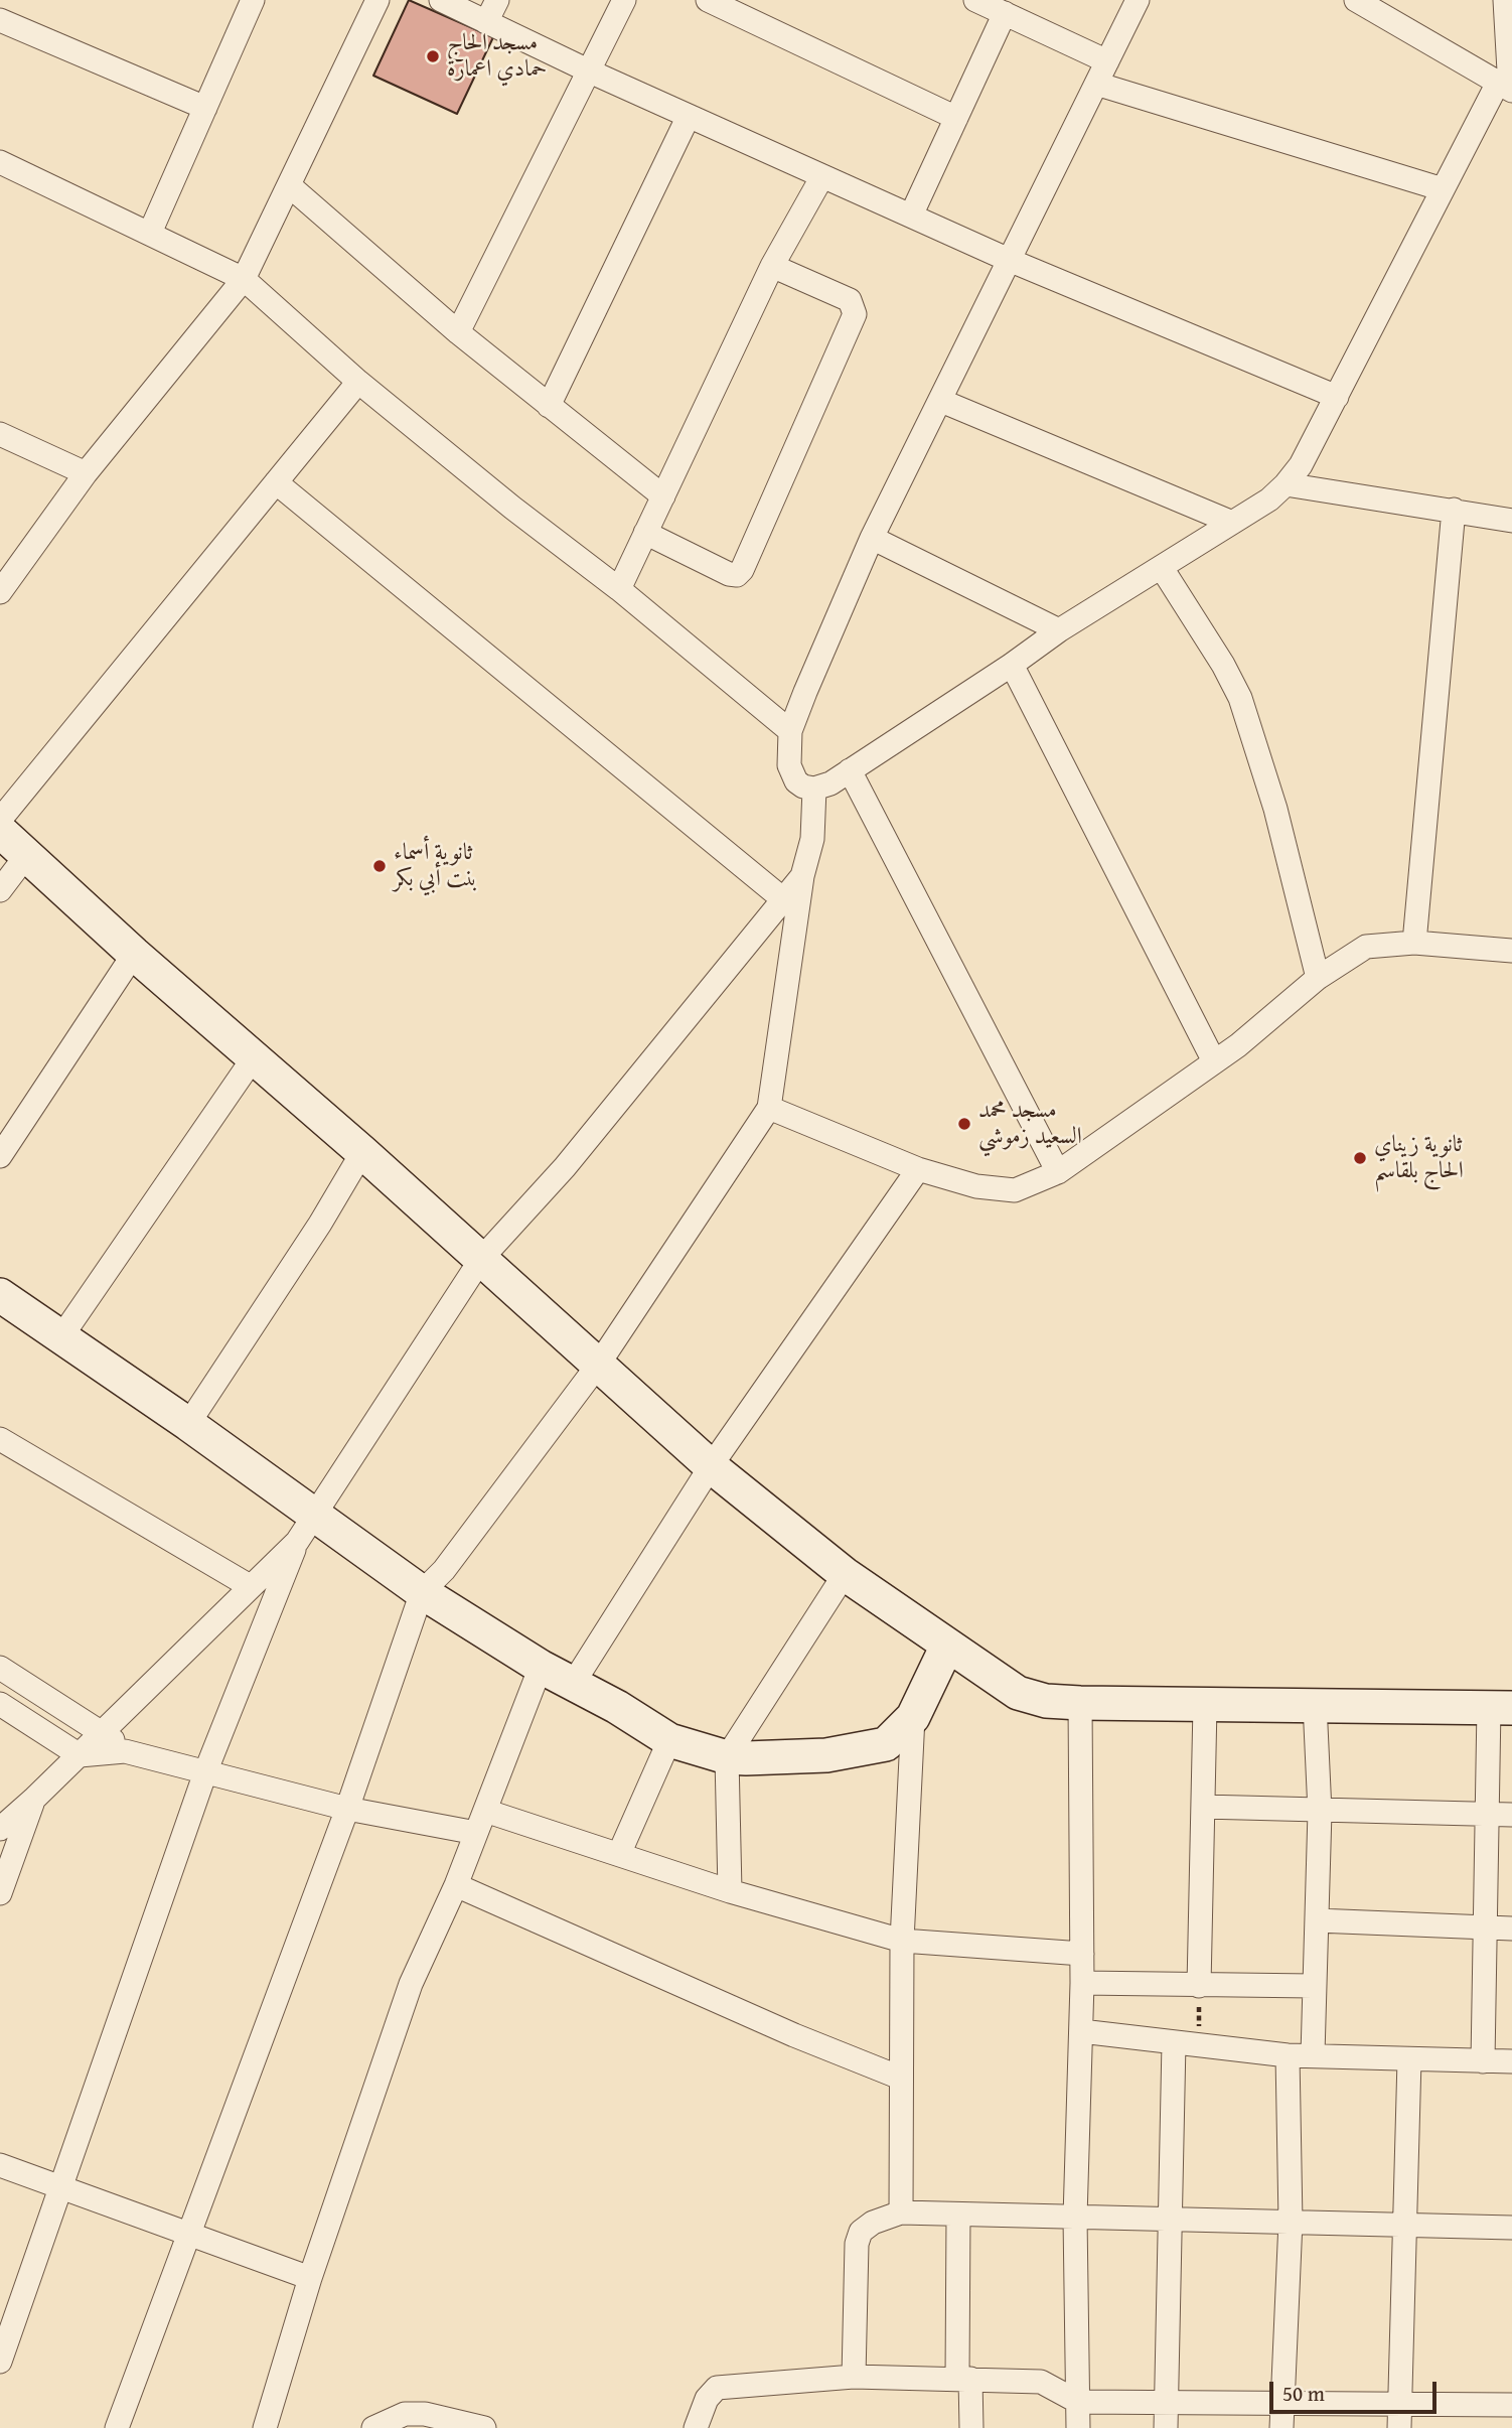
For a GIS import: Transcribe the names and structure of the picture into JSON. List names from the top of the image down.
{
  "places": [
    "مسجد الحاج حمادي اعمارة",
    "ثانوية أسماء بنت أبي بكر",
    "مسجد محمد السعيد زموشي",
    "ثانوية زيناي الحاج بلقاسم"
  ],
  "scale_bar": "50 m"
}
